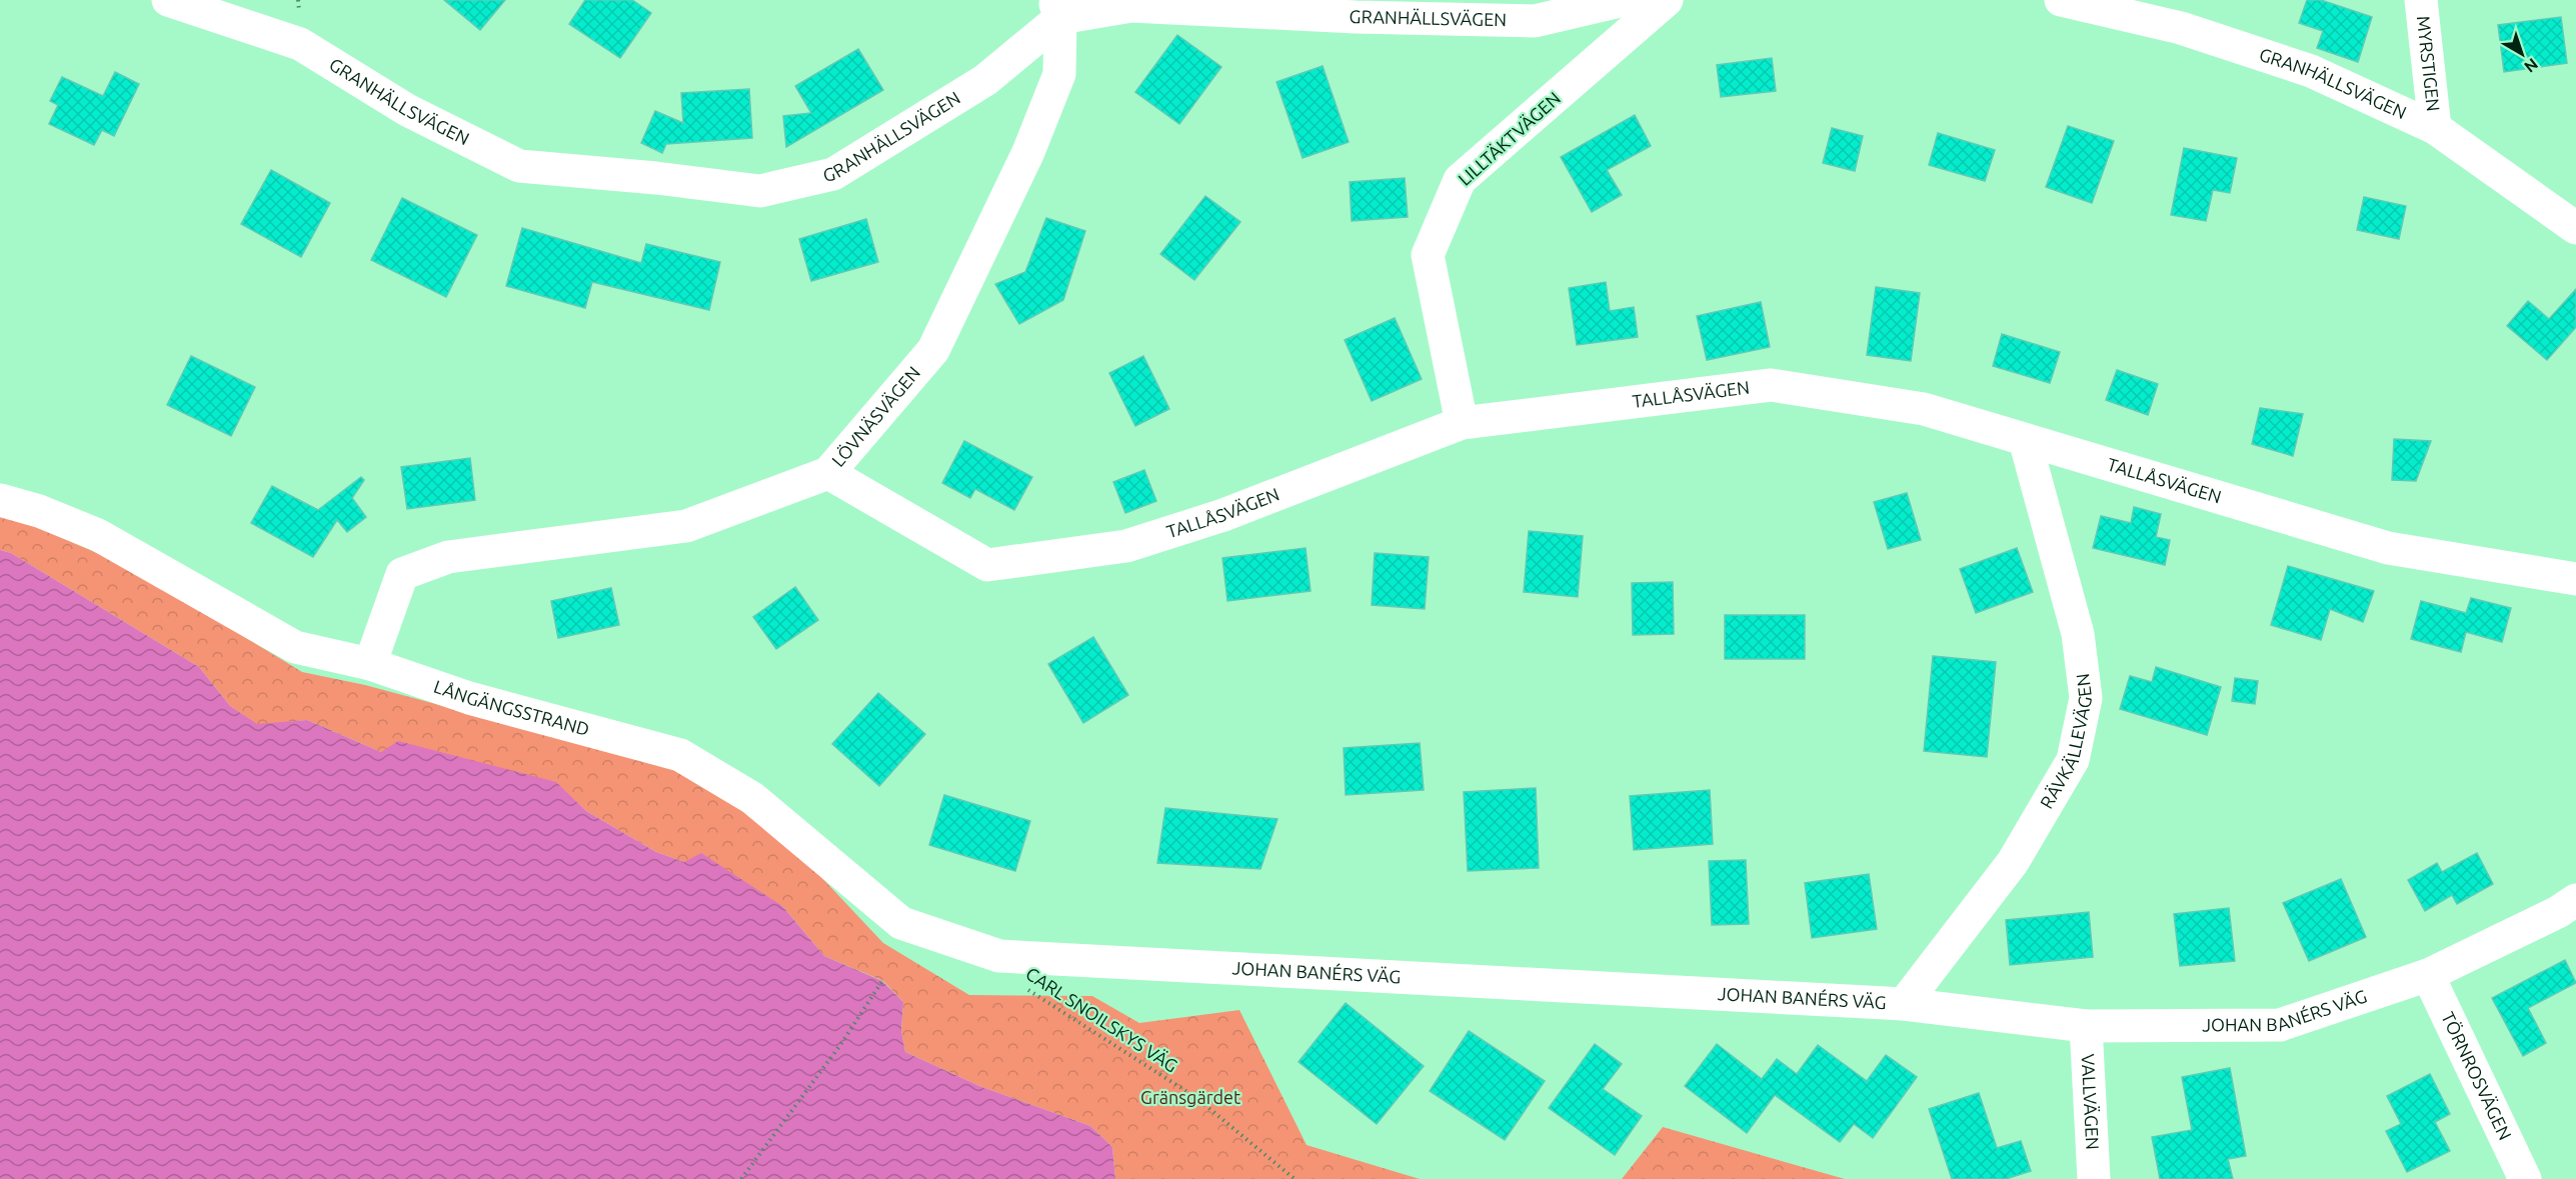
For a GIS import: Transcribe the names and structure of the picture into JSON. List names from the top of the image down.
{
  "streets": {
    "street": [
      "GRANHÄLLSVÄGEN",
      "MYRSTIGEN",
      "LILLTÄKTVÄGEN",
      "TALLÅSVÄGEN",
      "LÖVNÄSVÄGEN",
      "LÅNGÄNGSSTRAND",
      "RÄVKÄLLEVÄGEN",
      "JOHAN BANÉRS VÄG",
      "TÖRNROSVÄGEN",
      "VALLVÄGEN"
    ],
    "path": ["CARL SNOILSKYS VÄG"]
  },
  "crossings": [
    ["GRANHÄLLSVÄGEN", "MYRSTIGEN"],
    ["GRANHÄLLSVÄGEN", "LÖVNÄSVÄGEN"],
    ["LILLTÄKTVÄGEN", "TALLÅSVÄGEN"],
    ["TALLÅSVÄGEN", "LÖVNÄSVÄGEN"],
    ["TALLÅSVÄGEN", "RÄVKÄLLEVÄGEN"],
    ["LÖVNÄSVÄGEN", "LÅNGÄNGSSTRAND"],
    ["LÅNGÄNGSSTRAND", "JOHAN BANÉRS VÄG"],
    ["RÄVKÄLLEVÄGEN", "JOHAN BANÉRS VÄG"],
    ["JOHAN BANÉRS VÄG", "TÖRNROSVÄGEN"],
    ["JOHAN BANÉRS VÄG", "VALLVÄGEN"]
  ],
  "parks": ["Gränsgärdet"],
  "north": "bottom right"
}
